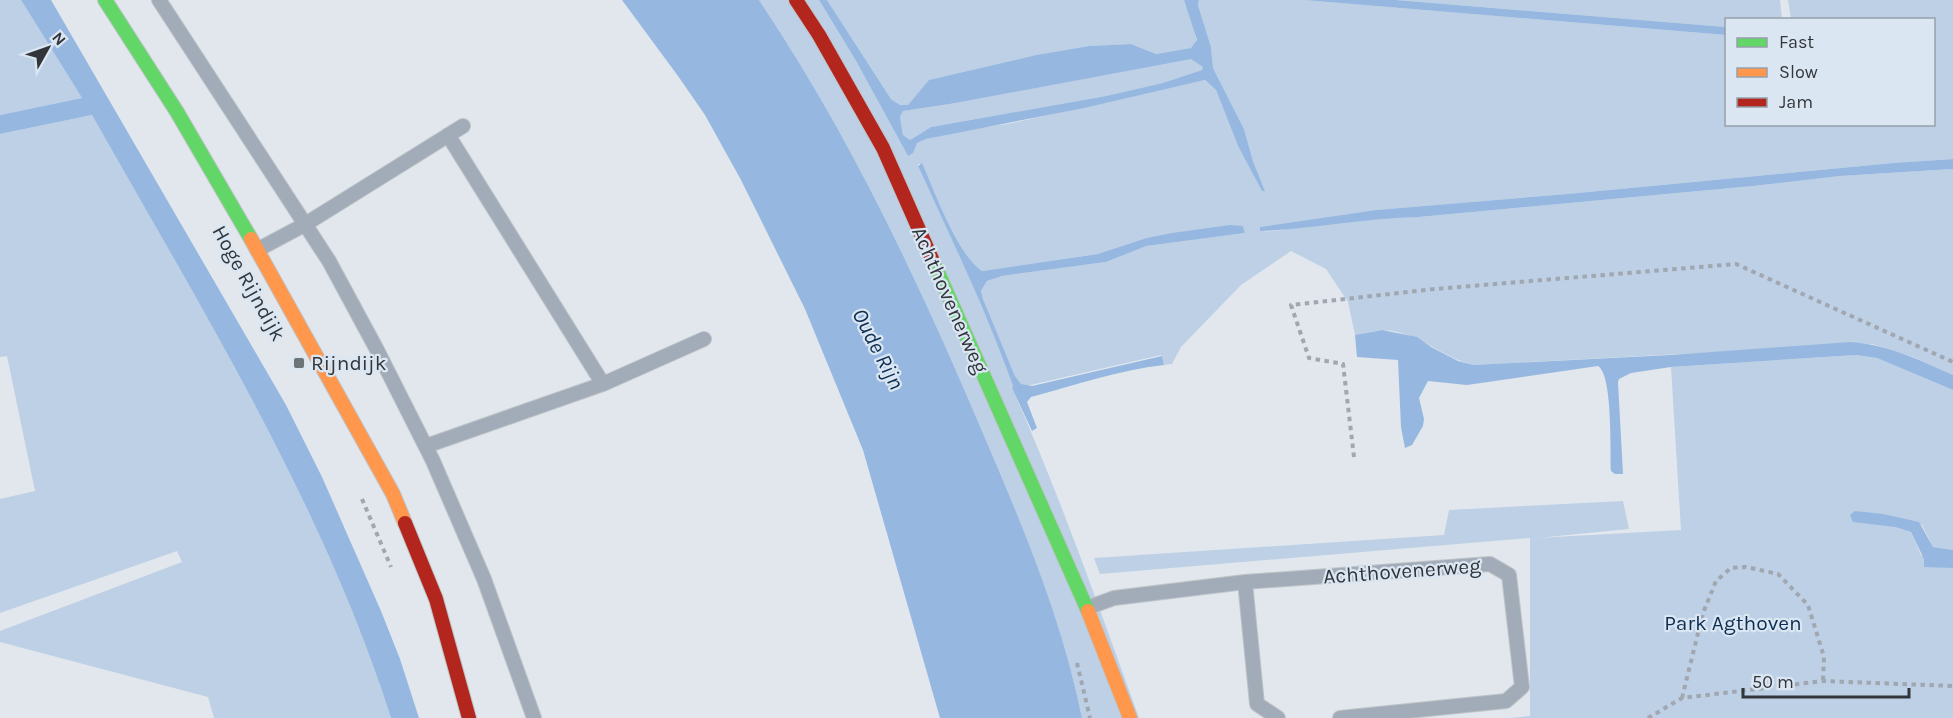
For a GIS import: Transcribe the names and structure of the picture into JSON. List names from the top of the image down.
{
  "streets": {
    "street": ["Hoge Rijndijk", "Achthovenerweg"]
  },
  "water": ["Oude Rijn"],
  "parks": ["Park Agthoven"],
  "places": {
    "transit": ["Rijndijk"]
  },
  "legend": ["Fast", "Slow", "Jam"],
  "scale_bar": "50 m",
  "north": "top right"
}
